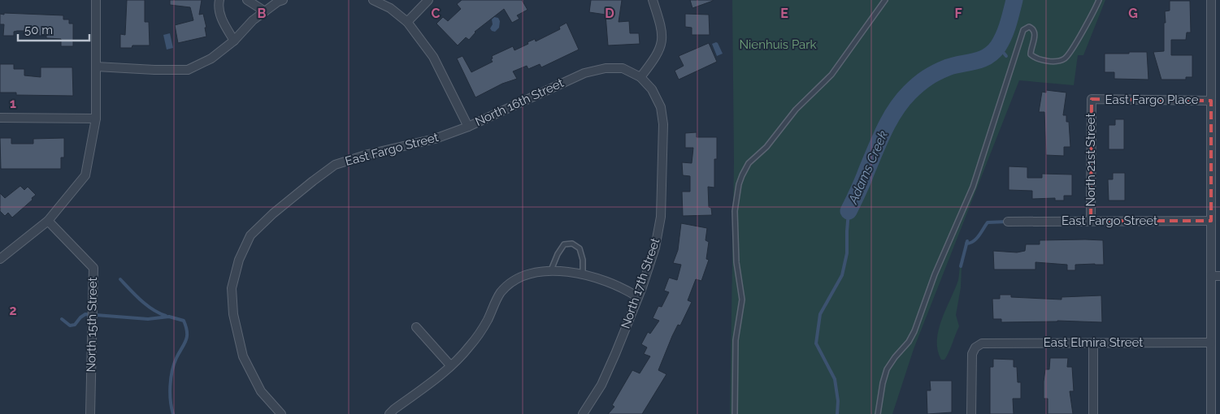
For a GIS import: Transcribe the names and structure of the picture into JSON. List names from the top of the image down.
{
  "streets": {
    "street": [
      "East Fargo Place",
      "North 16th Street",
      "East Fargo Street",
      "North 21st Street",
      "North 17th Street",
      "North 15th Street",
      "East Elmira Street"
    ]
  },
  "crossings": [
    ["East Fargo Place", "North 21st Street"],
    ["North 16th Street", "East Fargo Street"],
    ["North 16th Street", "North 17th Street"],
    ["East Fargo Street", "North 21st Street"]
  ],
  "water": ["Adams Creek"],
  "parks": ["Nienhuis Park"],
  "scale_bar": "50 m",
  "grid": {
    "columns": [
      "B",
      "C",
      "D",
      "E",
      "F",
      "G"
    ],
    "rows": ["1", "2"]
  }
}
